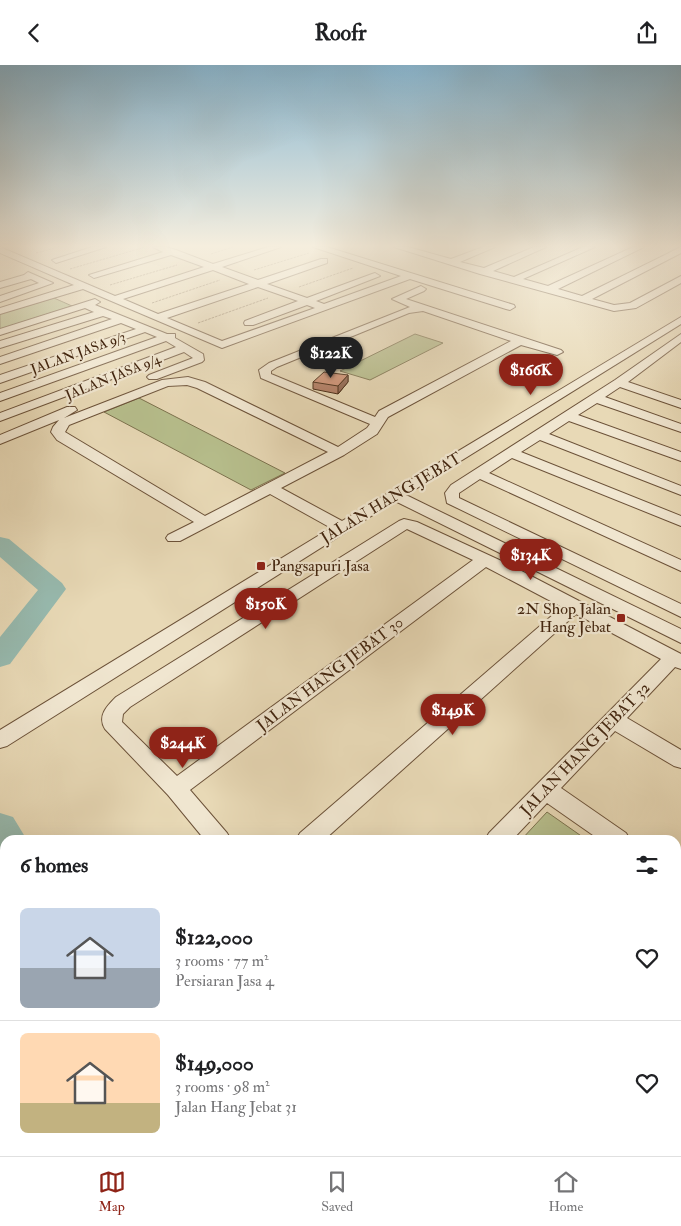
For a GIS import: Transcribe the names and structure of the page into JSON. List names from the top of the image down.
{
  "streets": {
    "street": [
      "JALAN JASA 9/3",
      "JALAN JASA 9/4",
      "JALAN HANG JEBAT",
      "JALAN HANG JEBAT 30",
      "JALAN HANG JEBAT 32"
    ]
  },
  "crossings": [
    ["JALAN JASA 9/3", "JALAN JASA 9/4"]
  ],
  "places": {
    "transit": ["Pangsapuri Jasa", "2N Shop Jalan Hang Jebat"]
  },
  "page": {
    "header": "Roofr",
    "price": [
      "$122K",
      "$166K",
      "$134K",
      "$150K",
      "$149K",
      "$244K"
    ],
    "heading": "6 homes",
    "list": [
      {
        "name": "$122,000",
        "note": "3 rooms · 77 m² · Persiaran Jasa 4"
      },
      {
        "name": "$149,000",
        "note": "3 rooms · 98 m² · Jalan Hang Jebat 31"
      }
    ],
    "tabs": ["Map", "Saved", "Home"]
  }
}
